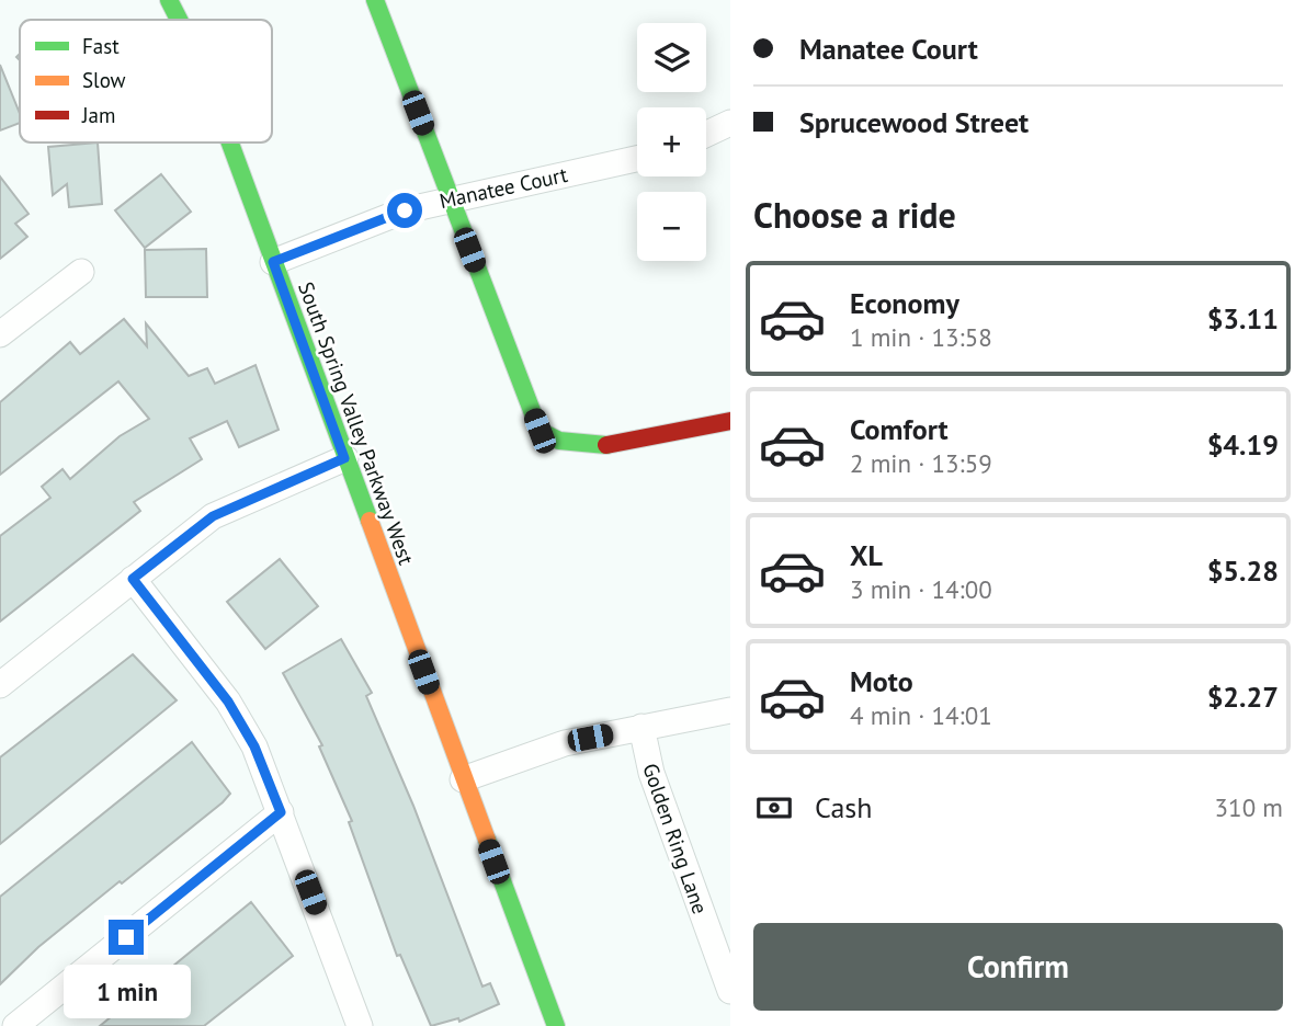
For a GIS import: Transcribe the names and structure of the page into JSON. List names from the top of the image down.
{
  "streets": {
    "street": ["Manatee Court", "South Spring Valley Parkway West", "Golden Ring Lane"]
  },
  "crossings": [
    ["Manatee Court", "South Spring Valley Parkway West"]
  ],
  "legend": ["Fast", "Slow", "Jam"],
  "page": {
    "banner": ["Manatee Court", "Sprucewood Street"],
    "map_buttons": ["+", "−"],
    "heading": "Choose a ride",
    "list": [
      {
        "name": "Economy",
        "note": "1 min · 13:58",
        "value": "$3.11"
      },
      {
        "name": "Comfort",
        "note": "2 min · 13:59",
        "value": "$4.19"
      },
      {
        "name": "XL",
        "note": "3 min · 14:00",
        "value": "$5.28"
      },
      {
        "name": "Moto",
        "note": "4 min · 14:01",
        "value": "$2.27"
      }
    ],
    "pay": ["Cash", "310 m"],
    "buttons": "Confirm",
    "bubble": "1 min"
  }
}
